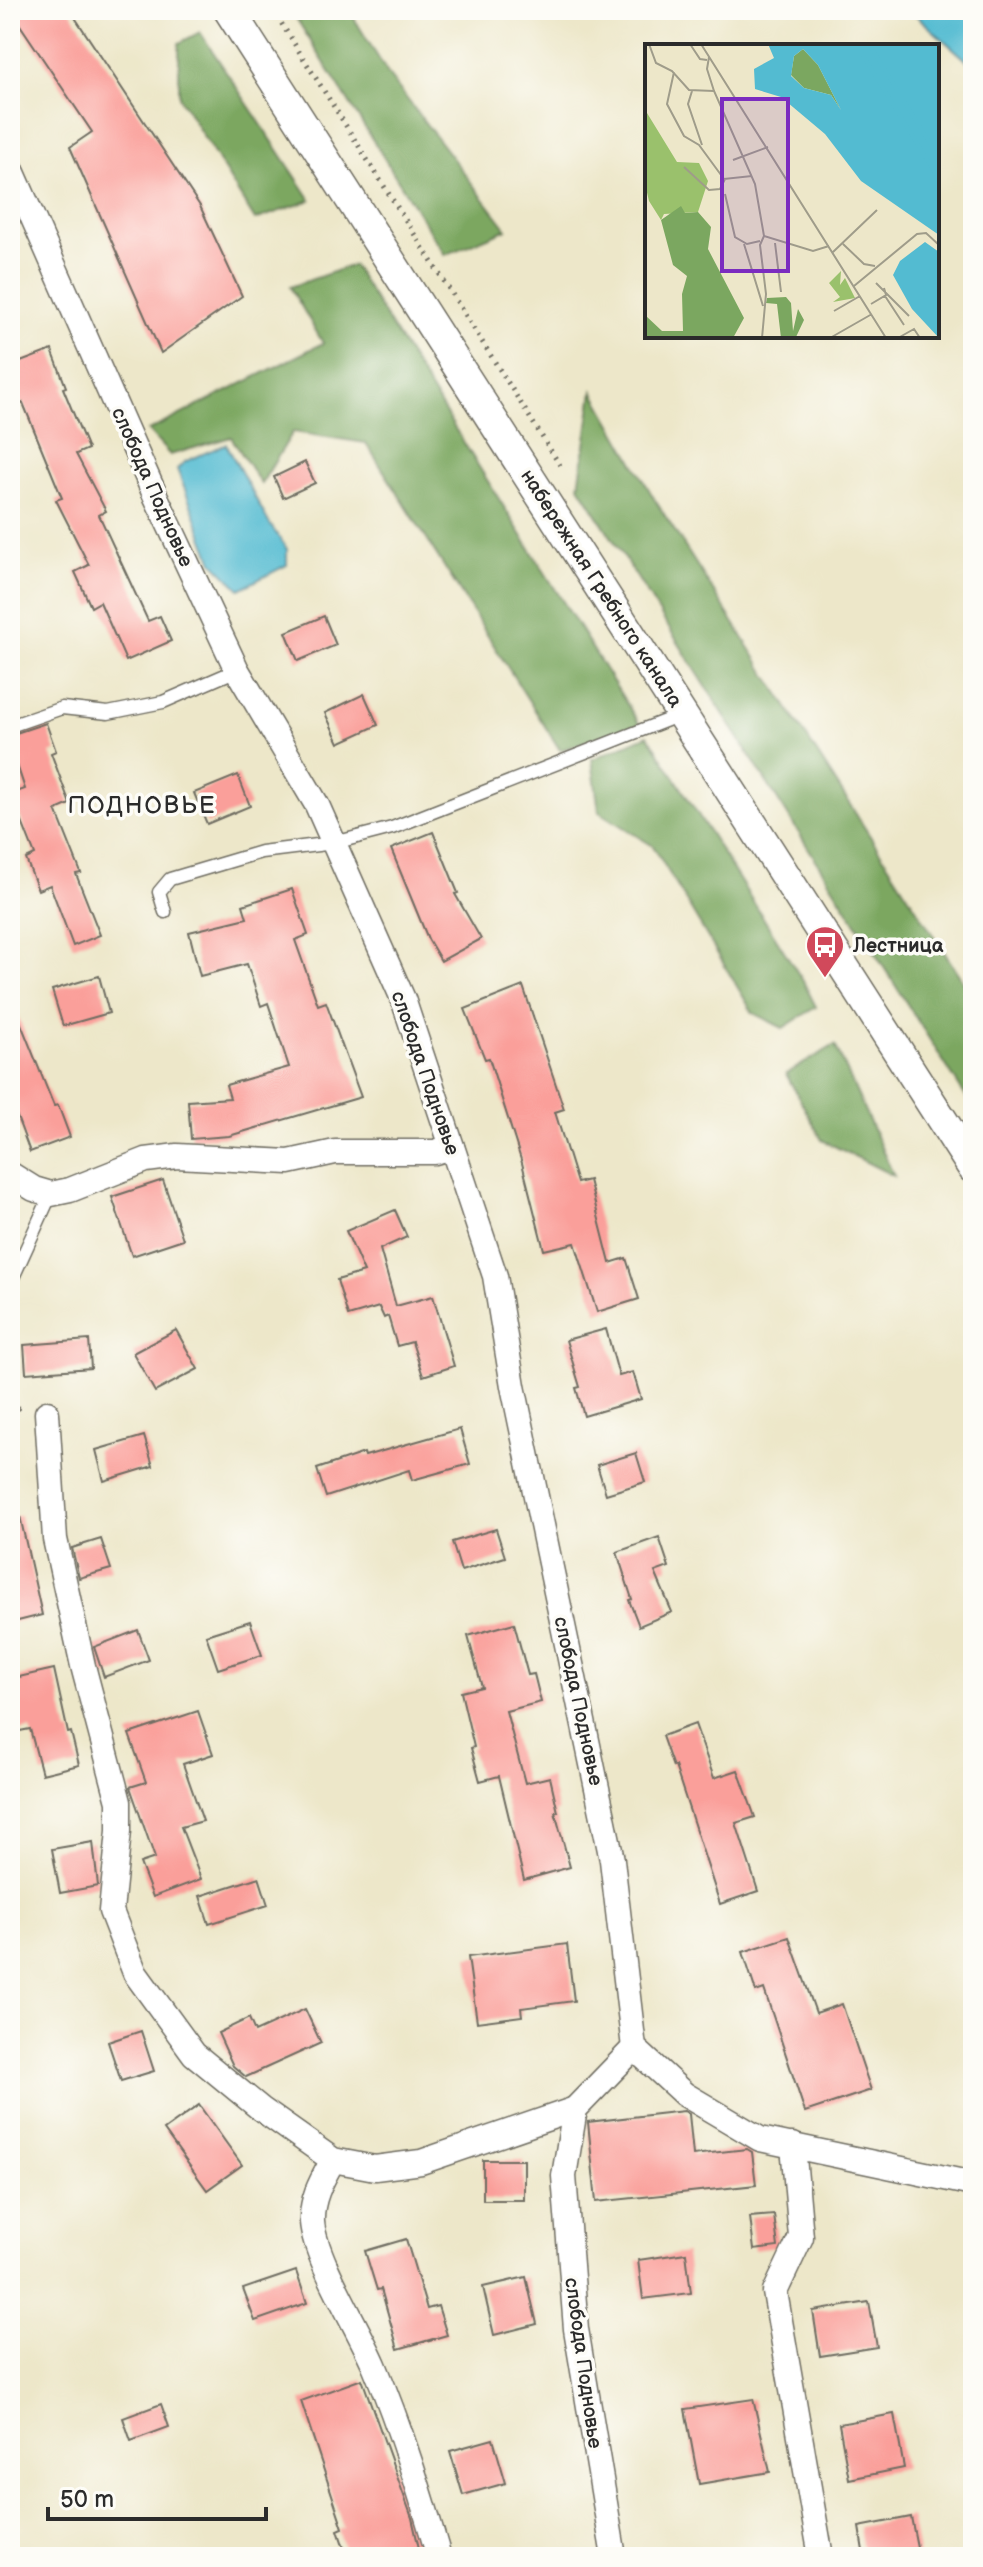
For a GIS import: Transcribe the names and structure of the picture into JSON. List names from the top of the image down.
{
  "streets": {
    "street": ["слобода Подновье", "набережная Гребного канала"]
  },
  "districts": ["ПОДНОВЬЕ"],
  "places": {
    "bus stop": ["Лестница"]
  },
  "scale_bar": "50 m"
}
